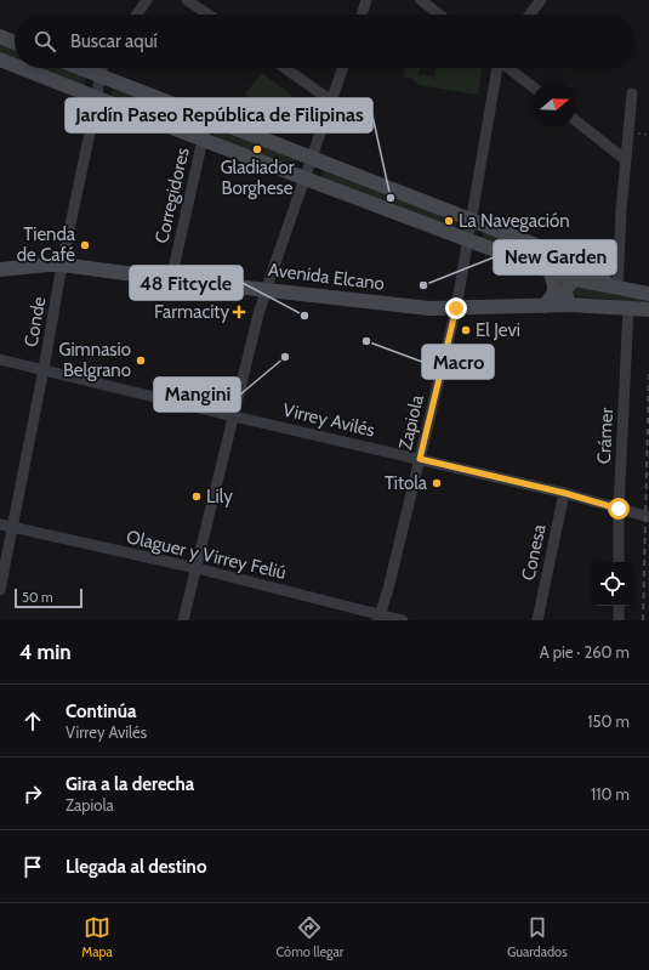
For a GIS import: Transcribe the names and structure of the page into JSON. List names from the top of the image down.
{
  "streets": {
    "main road": ["Avenida Elcano"],
    "street": [
      "Corregidores",
      "Conde",
      "Virrey Avilés",
      "Zapiola",
      "Crámer",
      "Conesa",
      "Olaguer y Virrey Feliú"
    ]
  },
  "crossings": [
    ["Corregidores", "Avenida Elcano"],
    ["Avenida Elcano", "Conde"],
    ["Avenida Elcano", "Zapiola"],
    ["Avenida Elcano", "Crámer"],
    ["Conde", "Virrey Avilés"],
    ["Conde", "Olaguer y Virrey Feliú"],
    ["Virrey Avilés", "Zapiola"],
    ["Virrey Avilés", "Crámer"],
    ["Virrey Avilés", "Conesa"],
    ["Zapiola", "Olaguer y Virrey Feliú"]
  ],
  "places": {
    "other": [
      "Gladiador Borghese",
      "Jardín Paseo República de Filipinas",
      "La Navegación",
      "Tienda de Café",
      "New Garden",
      "48 Fitcycle",
      "El Jevi",
      "Macro",
      "Mangini",
      "Gimnasio Belgrano",
      "Titola",
      "Lily"
    ],
    "health": ["Farmacity"]
  },
  "scale_bar": "50 m",
  "north": "right",
  "page": {
    "search": "Buscar aquí",
    "scale": "50 m",
    "heading": ["4 min", "A pie · 260 m"],
    "list": [
      ["Continúa", "Virrey Avilés", "150 m"],
      ["Gira a la derecha", "Zapiola", "110 m"],
      "Llegada al destino"
    ],
    "nav": ["Mapa", "Cómo llegar", "Guardados"]
  }
}
